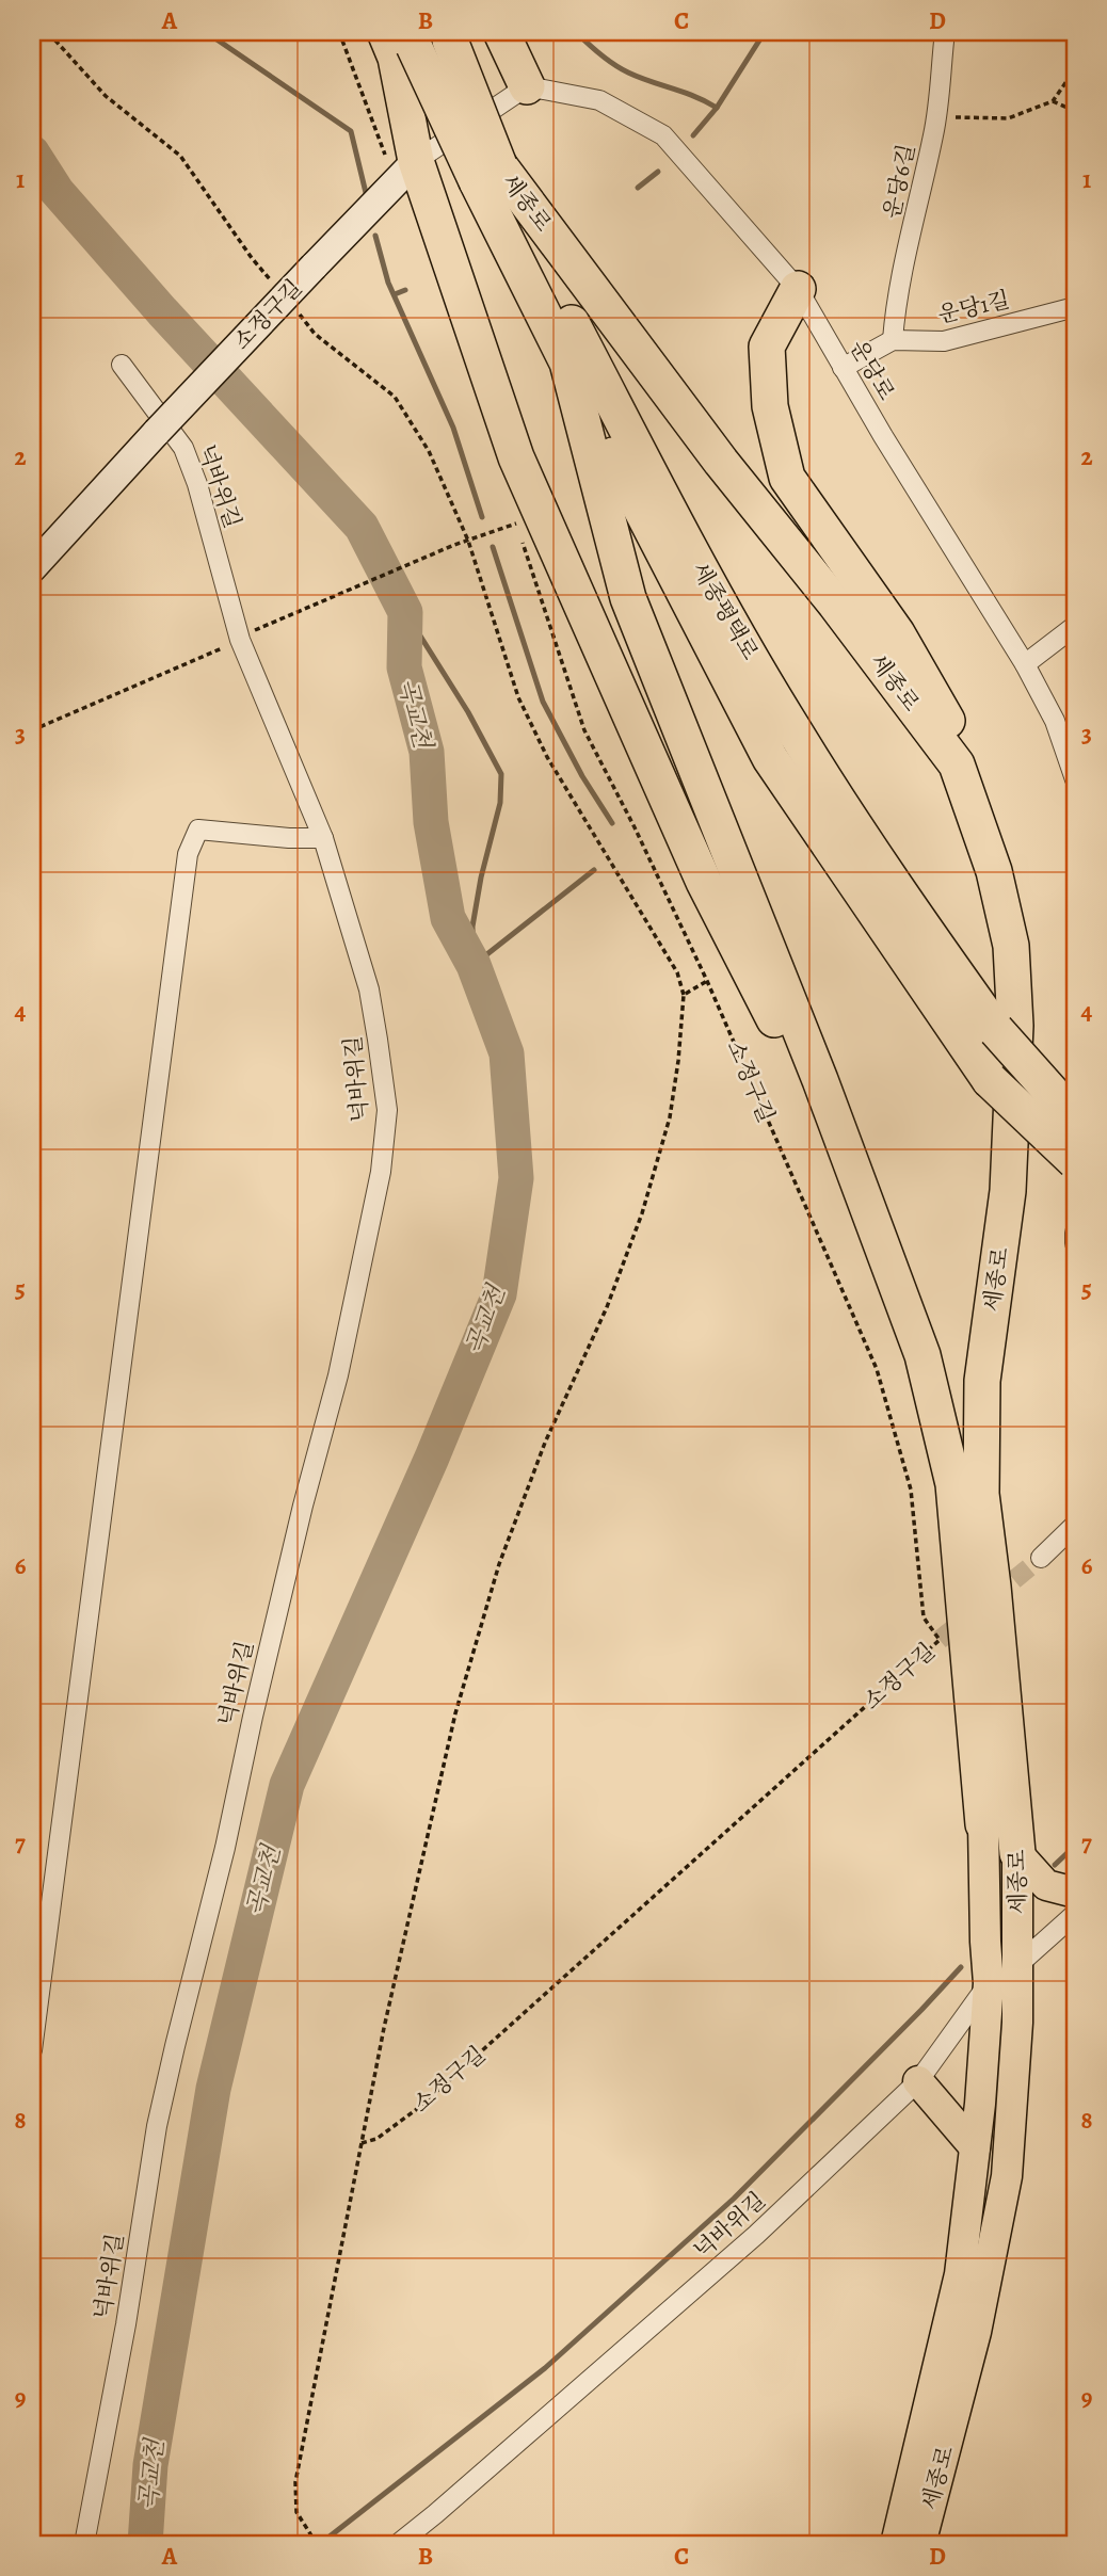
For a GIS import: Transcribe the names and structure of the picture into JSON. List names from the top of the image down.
{
  "streets": {
    "highway": ["세종로", "세종평택로"],
    "street": [
      "운당6길",
      "운당1길",
      "소정구길",
      "운당로",
      "넉바위길"
    ]
  },
  "crossings": [
    ["운당6길", "운당1길"],
    ["세종로", "넉바위길"],
    ["세종로", "세종평택로"],
    ["소정구길", "운당로"]
  ],
  "water": ["곡교천"],
  "grid": {
    "columns": [
      "A",
      "B",
      "C",
      "D"
    ],
    "rows": [
      "1",
      "2",
      "3",
      "4",
      "5",
      "6",
      "7",
      "8",
      "9"
    ]
  }
}
